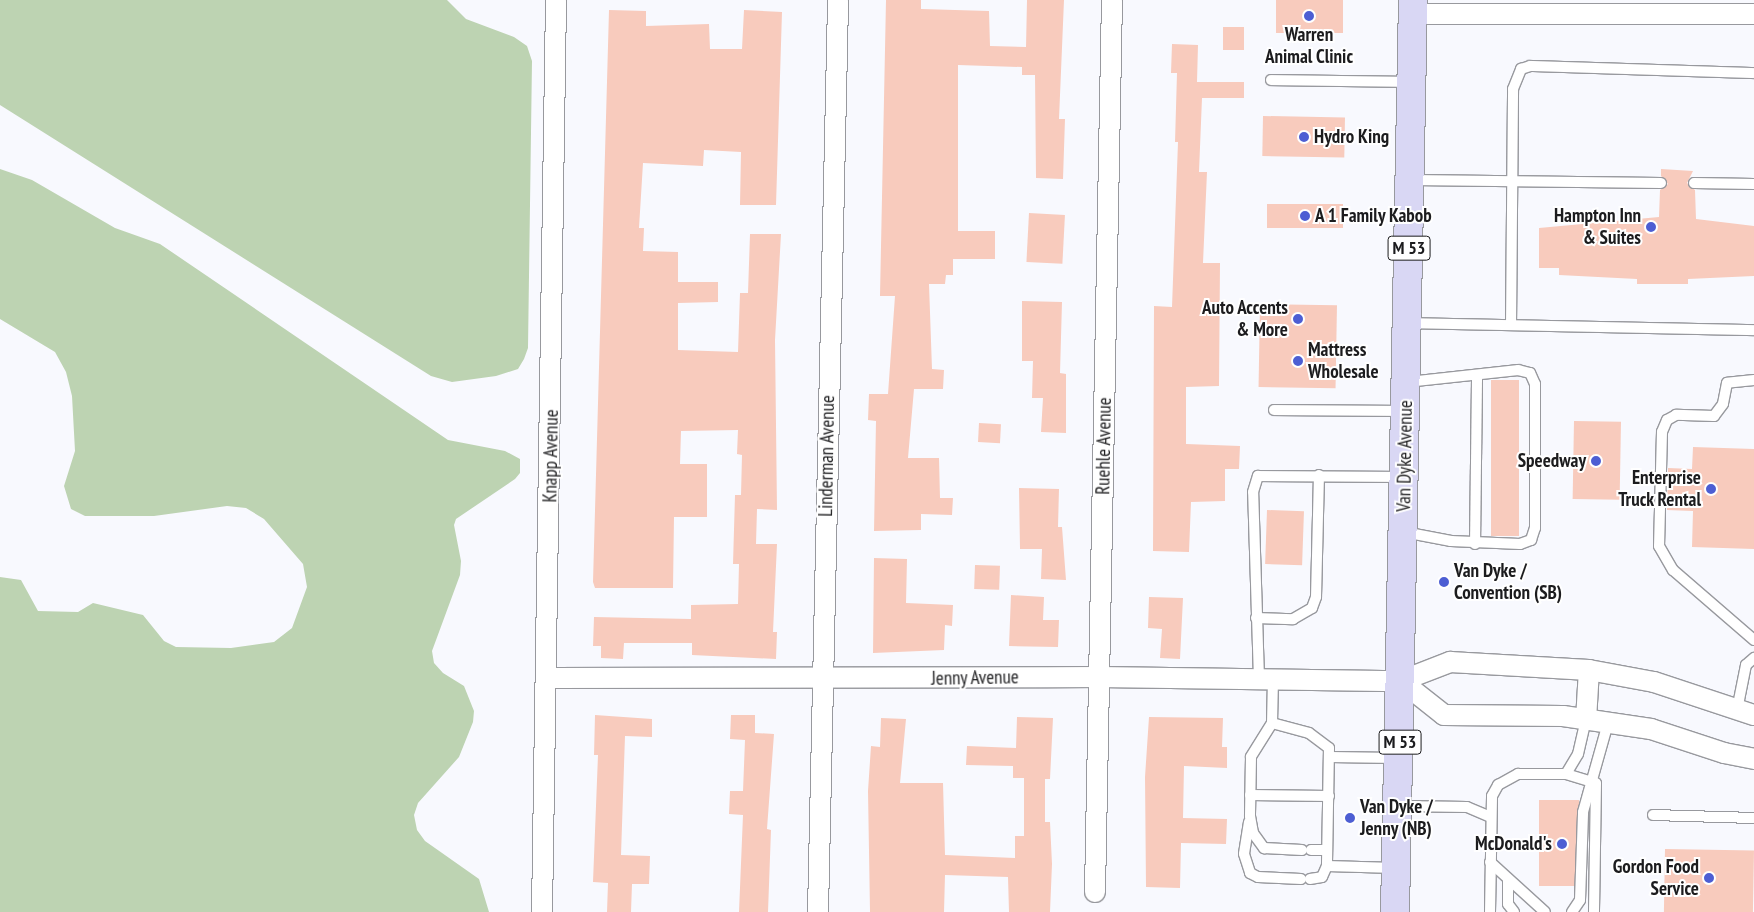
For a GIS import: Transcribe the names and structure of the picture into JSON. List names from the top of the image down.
{
  "streets": {
    "main road": ["M 53", "Van Dyke Avenue"],
    "street": [
      "Ruehle Avenue",
      "Knapp Avenue",
      "Linderman Avenue",
      "Jenny Avenue"
    ]
  },
  "crossings": [
    ["Ruehle Avenue", "Jenny Avenue"],
    ["Knapp Avenue", "Jenny Avenue"],
    ["Linderman Avenue", "Jenny Avenue"],
    ["Van Dyke Avenue", "Jenny Avenue"]
  ],
  "places": [
    "Warren Animal Clinic",
    "Hydro King",
    "A 1 Family Kabob",
    "Hampton Inn & Suites",
    "Auto Accents & More",
    "Mattress Wholesale",
    "Speedway",
    "Enterprise Truck Rental",
    "Van Dyke / Convention (SB)",
    "Van Dyke / Jenny (NB)",
    "McDonald's",
    "Gordon Food Service"
  ]
}
